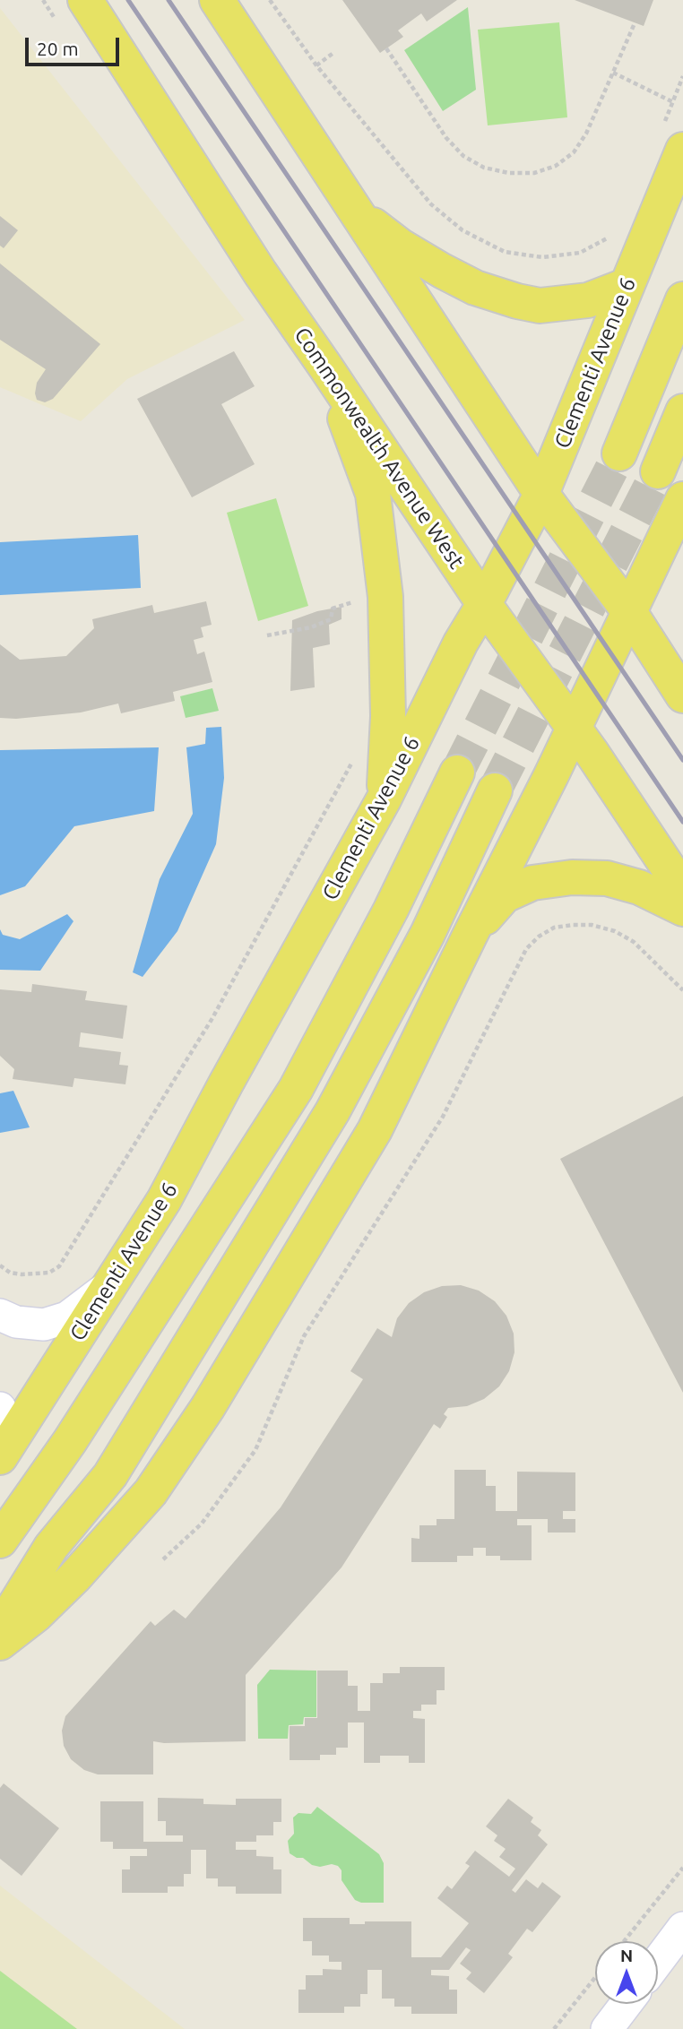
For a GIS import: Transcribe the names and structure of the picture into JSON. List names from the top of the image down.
{
  "streets": {
    "main road": ["Clementi Avenue 6", "Commonwealth Avenue West"]
  },
  "crossings": [
    ["Clementi Avenue 6", "Commonwealth Avenue West"]
  ],
  "scale_bar": "20 m",
  "north": "top"
}
